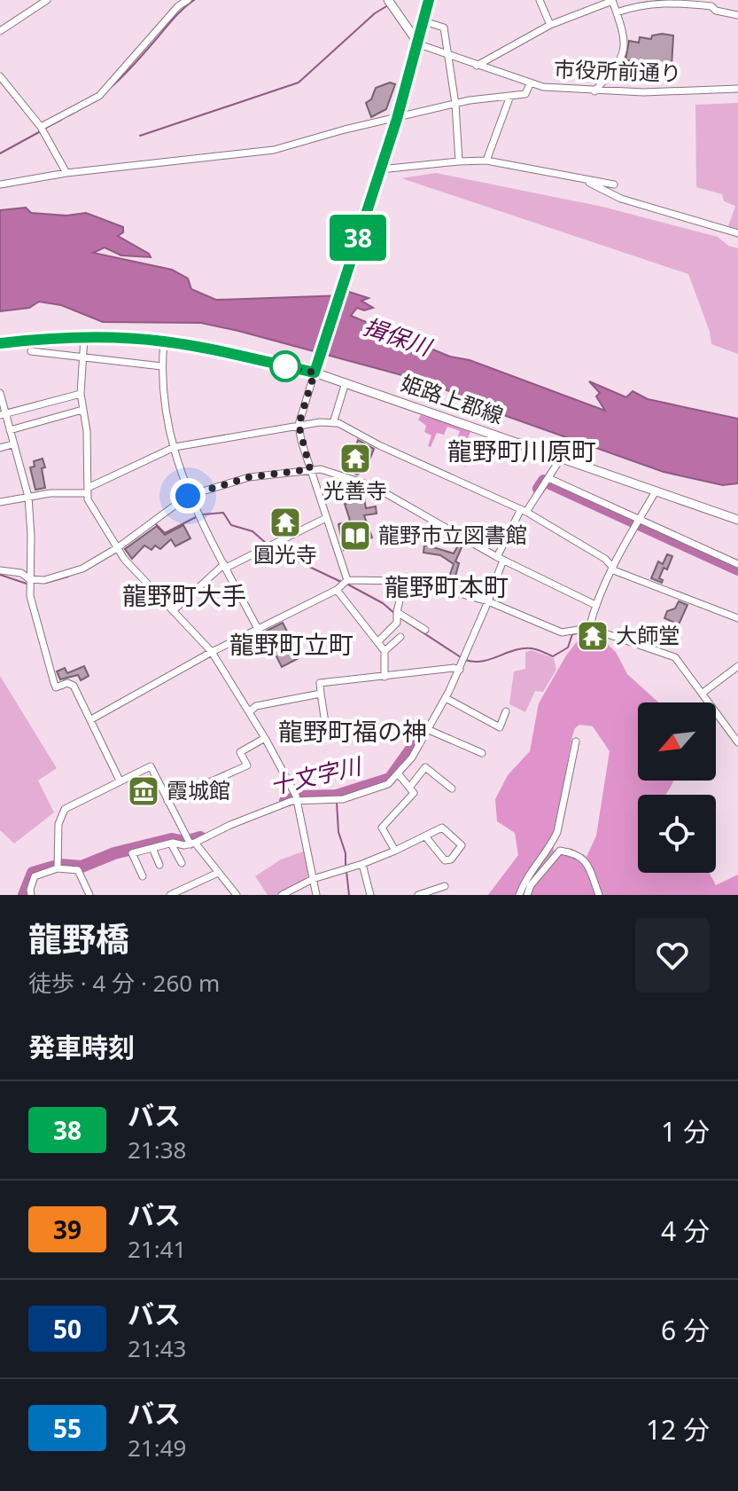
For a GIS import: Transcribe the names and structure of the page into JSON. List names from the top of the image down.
{
  "streets": {
    "main road": ["姫路上郡線"],
    "street": ["市役所前通り"]
  },
  "districts": [
    "龍野町川原町",
    "龍野町本町",
    "龍野町大手",
    "龍野町立町",
    "龍野町福の神"
  ],
  "water": ["揖保川", "十文字川"],
  "places": {
    "temple": ["光善寺", "圓光寺", "大師堂"],
    "library": ["龍野市立図書館"],
    "museum": ["霞城館"]
  },
  "lines": ["bus line 38"],
  "north": "bottom left",
  "page": {
    "on_map": "38",
    "heading": [
      ["龍野橋", "徒歩 · 4 分 · 260 m"],
      "発車時刻"
    ],
    "list": [
      {
        "mark": "38",
        "name": "バス",
        "note": "21:38",
        "value": "1 分"
      },
      {
        "mark": "39",
        "name": "バス",
        "note": "21:41",
        "value": "4 分"
      },
      {
        "mark": "50",
        "name": "バス",
        "note": "21:43",
        "value": "6 分"
      },
      {
        "mark": "55",
        "name": "バス",
        "note": "21:49",
        "value": "12 分"
      }
    ]
  }
}
